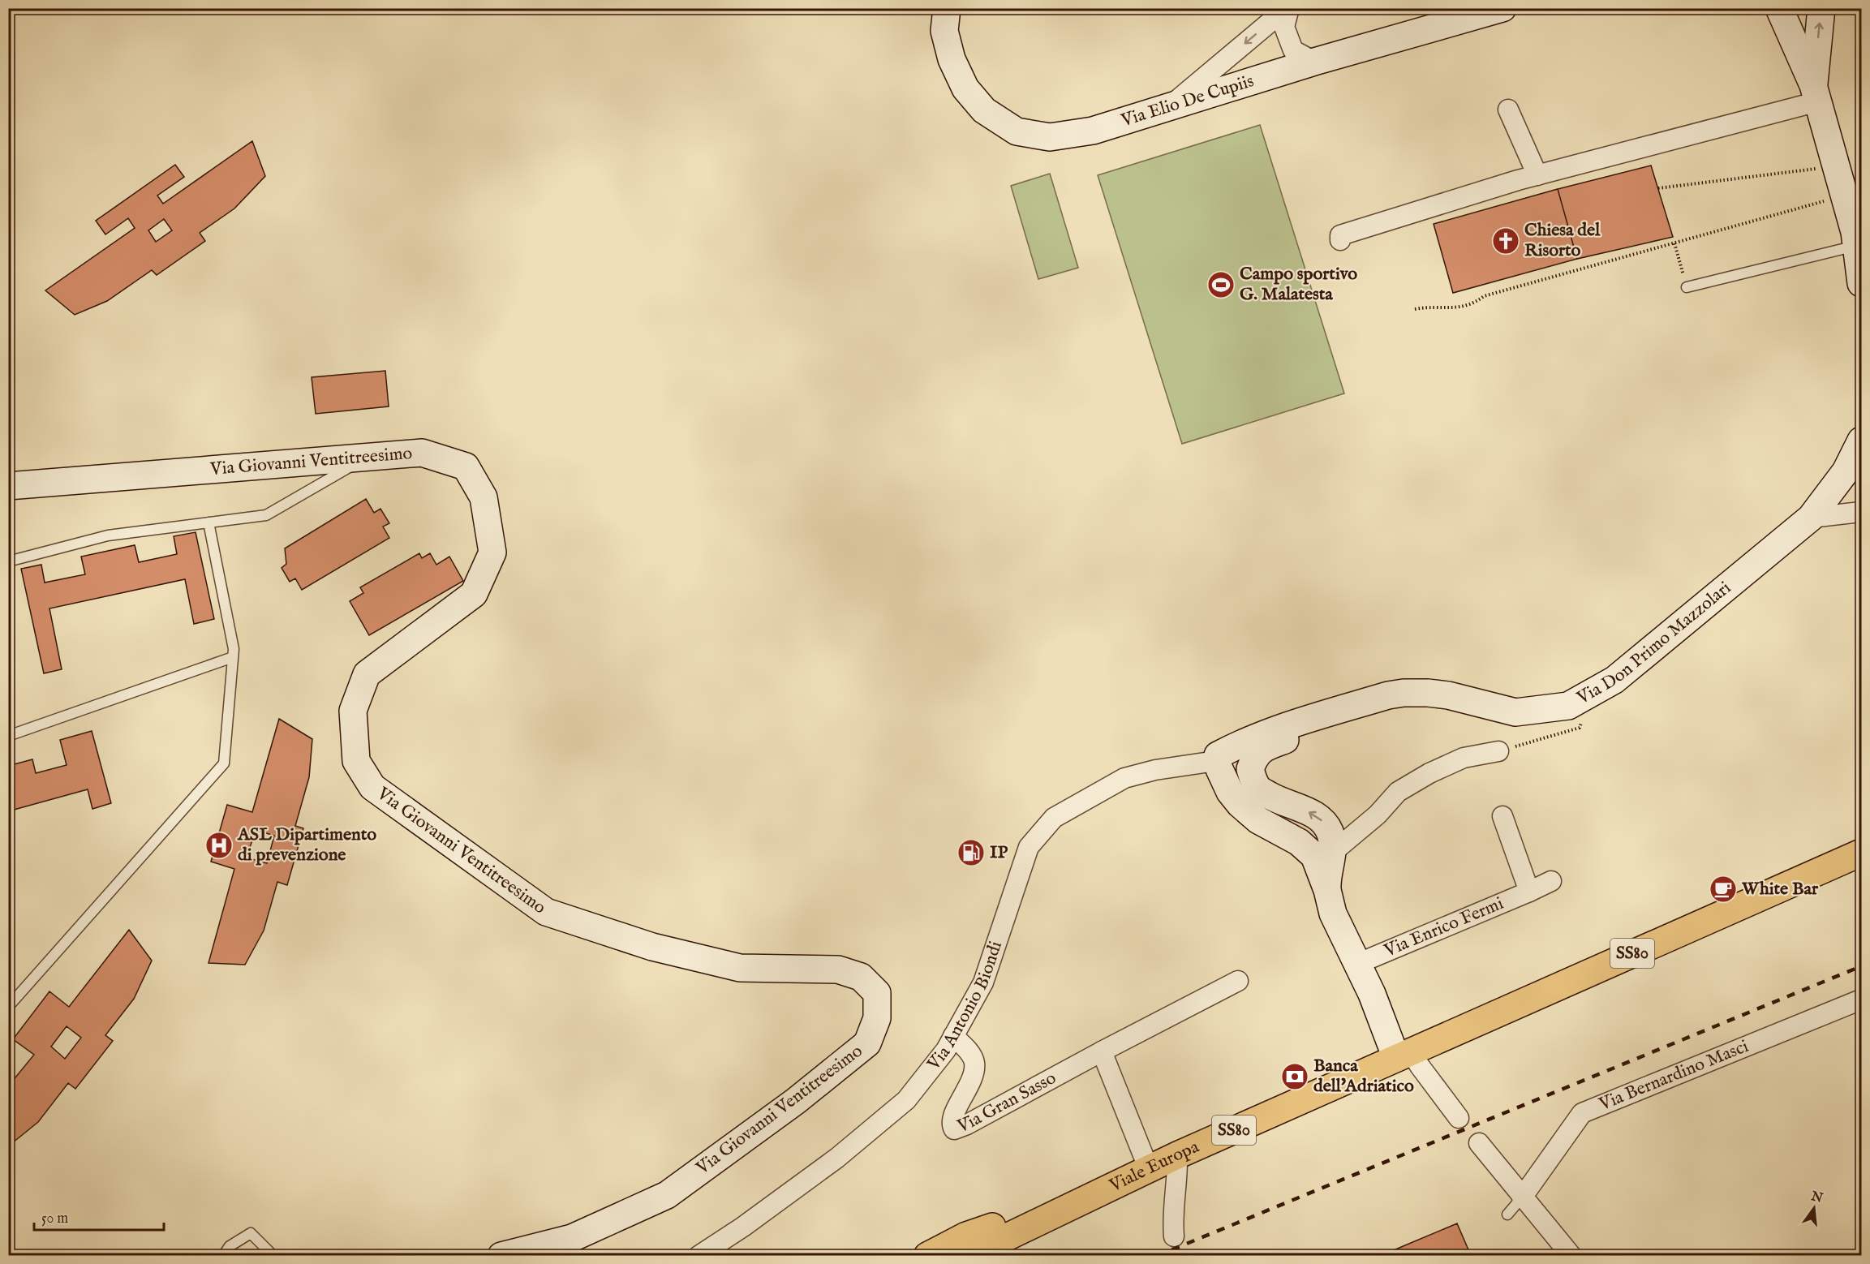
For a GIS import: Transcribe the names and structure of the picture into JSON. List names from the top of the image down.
{
  "streets": {
    "main road": ["SS80", "Viale Europa"],
    "street": [
      "Via Elio De Cupiis",
      "Via Giovanni Ventitreesimo",
      "Via Don Primo Mazzolari",
      "Via Enrico Fermi",
      "Via Antonio Biondi",
      "Via Bernardino Masci",
      "Via Gran Sasso"
    ]
  },
  "crossings": [
    ["Via Don Primo Mazzolari", "Via Enrico Fermi"],
    ["Via Don Primo Mazzolari", "SS80"],
    ["Via Don Primo Mazzolari", "Via Antonio Biondi"],
    ["Via Don Primo Mazzolari", "Viale Europa"],
    ["SS80", "Viale Europa"],
    ["Via Antonio Biondi", "Via Gran Sasso"]
  ],
  "places": {
    "church": ["Chiesa del Risorto"],
    "sports": ["Campo sportivo G. Malatesta"],
    "hospital": ["ASL Dipartimento di prevenzione"],
    "fuel station": ["IP"],
    "cafe": ["White Bar"],
    "bank": ["Banca dell'Adriatico"]
  },
  "scale_bar": "50 m",
  "north": "top"
}
